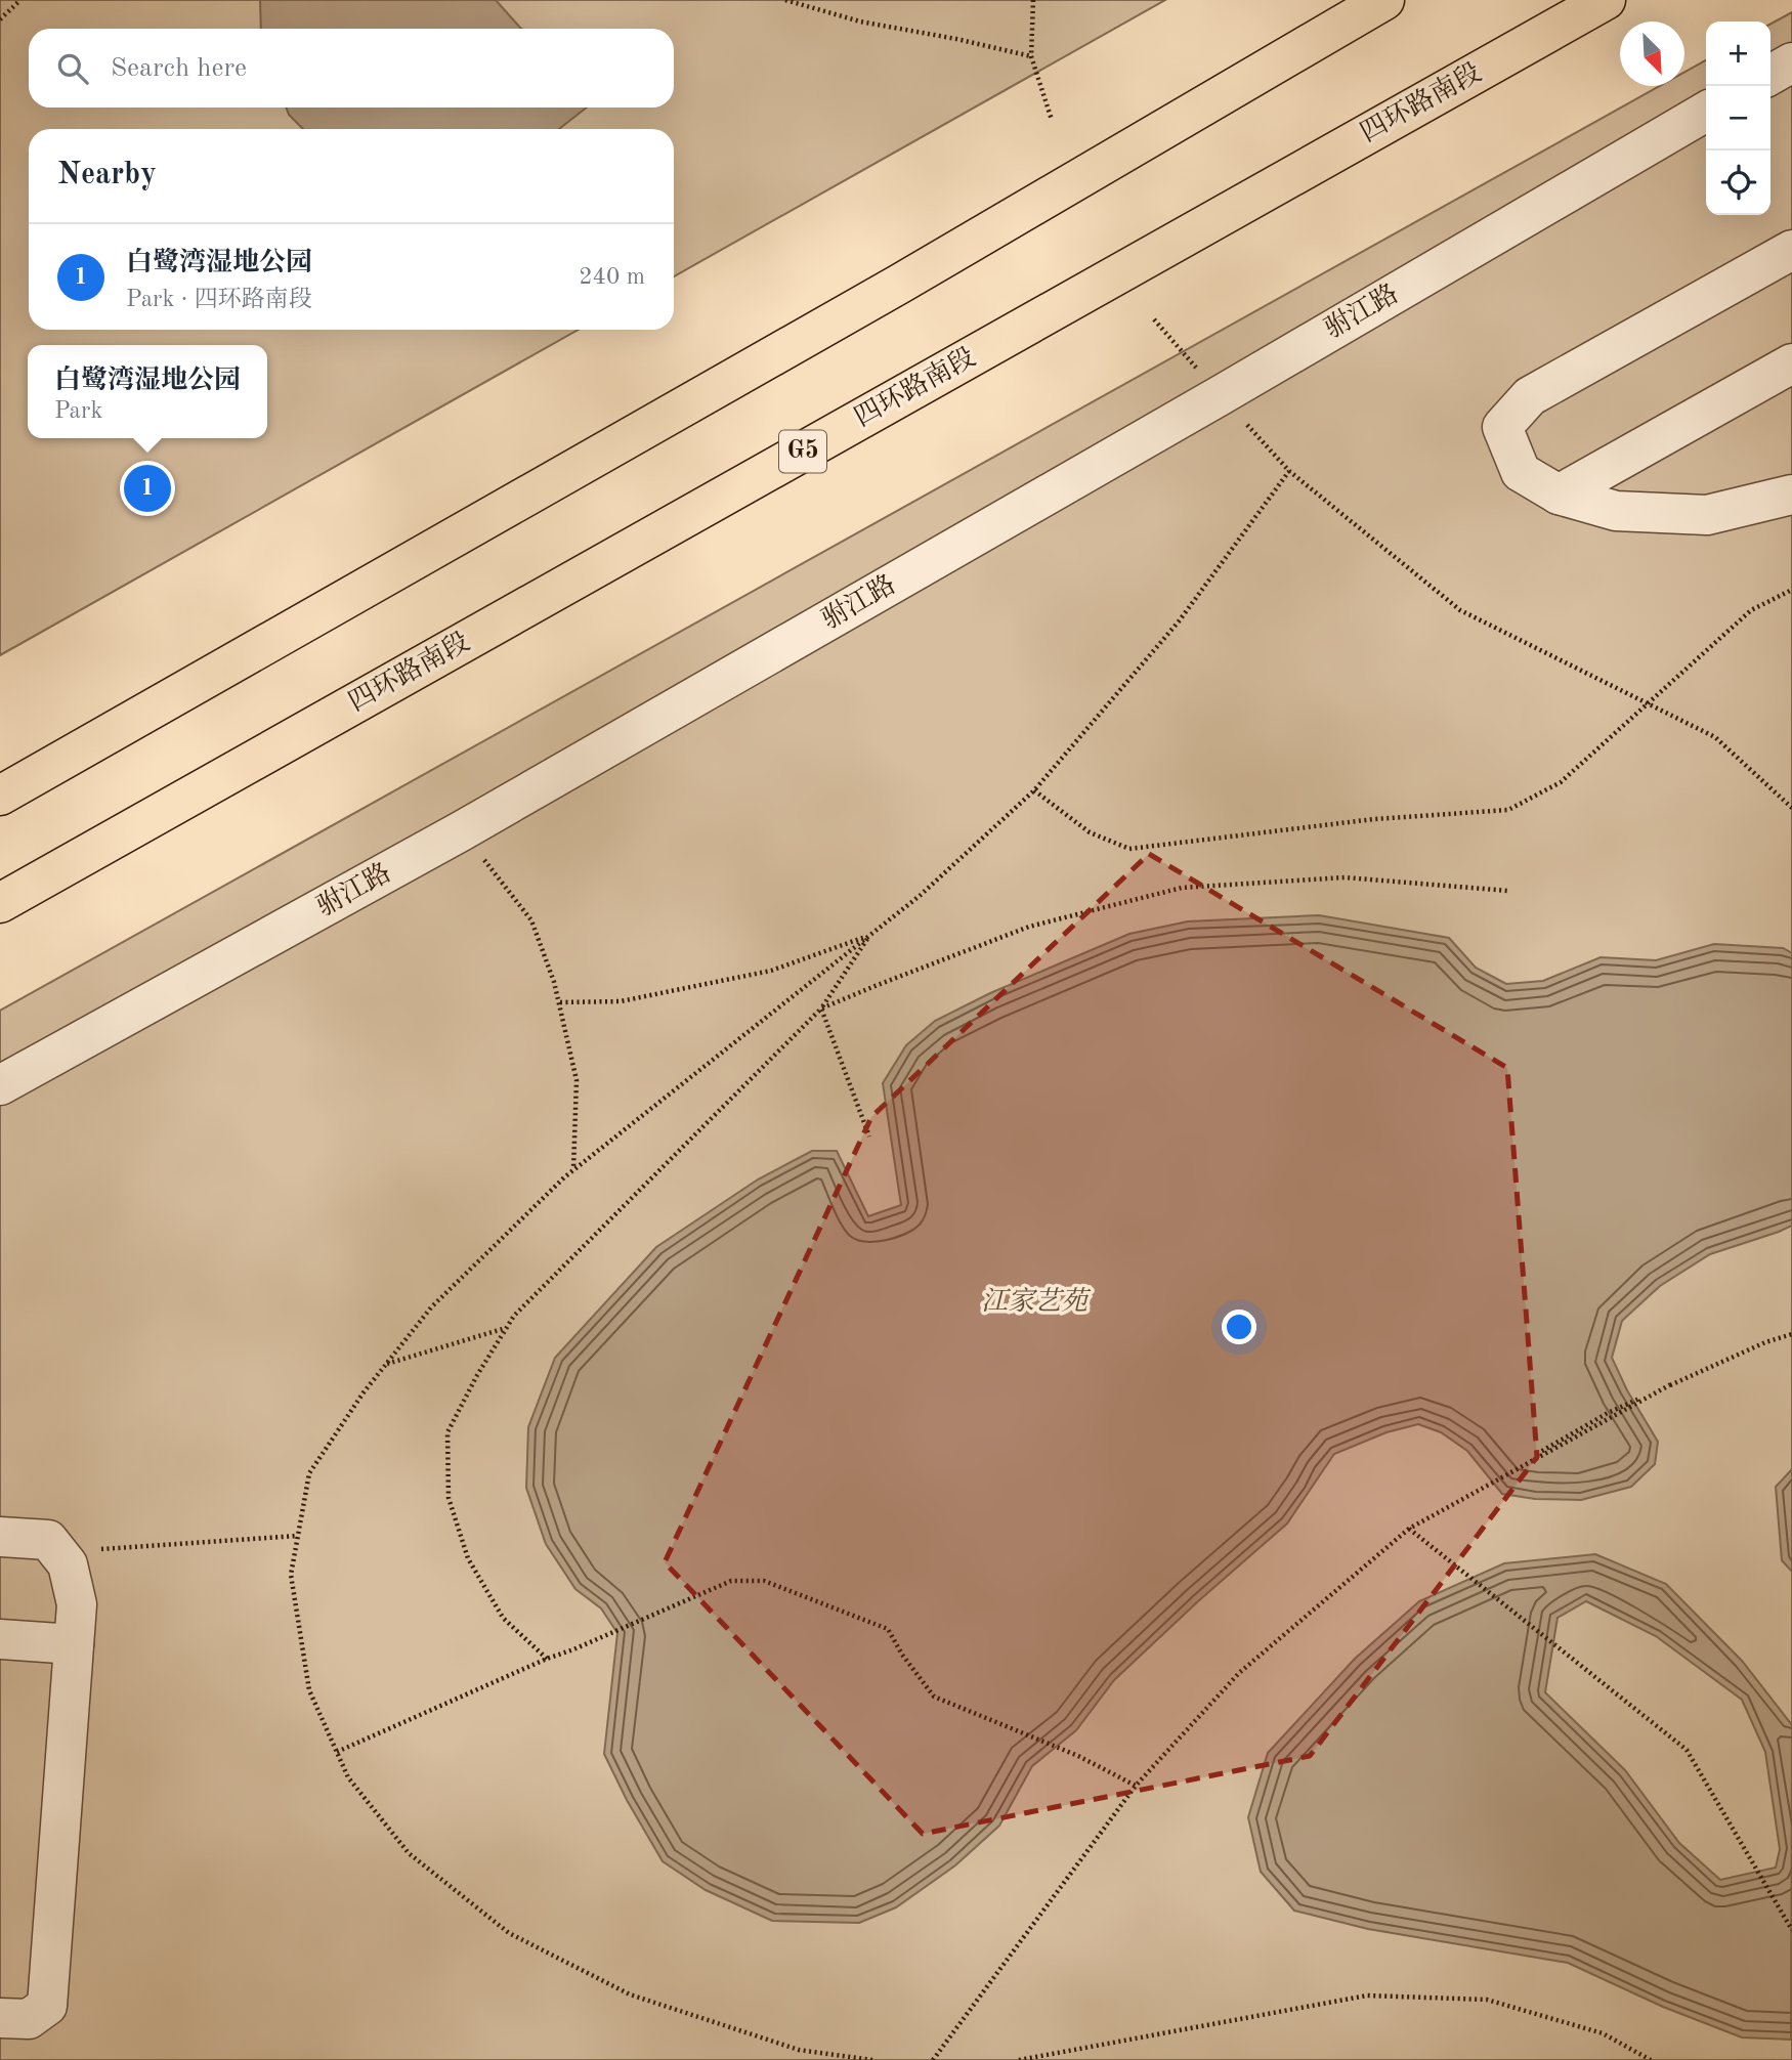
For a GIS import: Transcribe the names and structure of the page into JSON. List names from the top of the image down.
{
  "streets": {
    "highway": ["四环路南段", "G5"],
    "street": ["驸江路"]
  },
  "parks": ["江家艺苑"],
  "north": "bottom right",
  "page": {
    "map_buttons": ["+", "−"],
    "search": "Search here",
    "heading": "Nearby",
    "list": [
      {
        "mark": "1",
        "name": "白鹭湾湿地公园",
        "note": "Park · 四环路南段",
        "value": "240 m"
      }
    ],
    "popup": ["白鹭湾湿地公园", "Park"],
    "pins": "1"
  }
}
